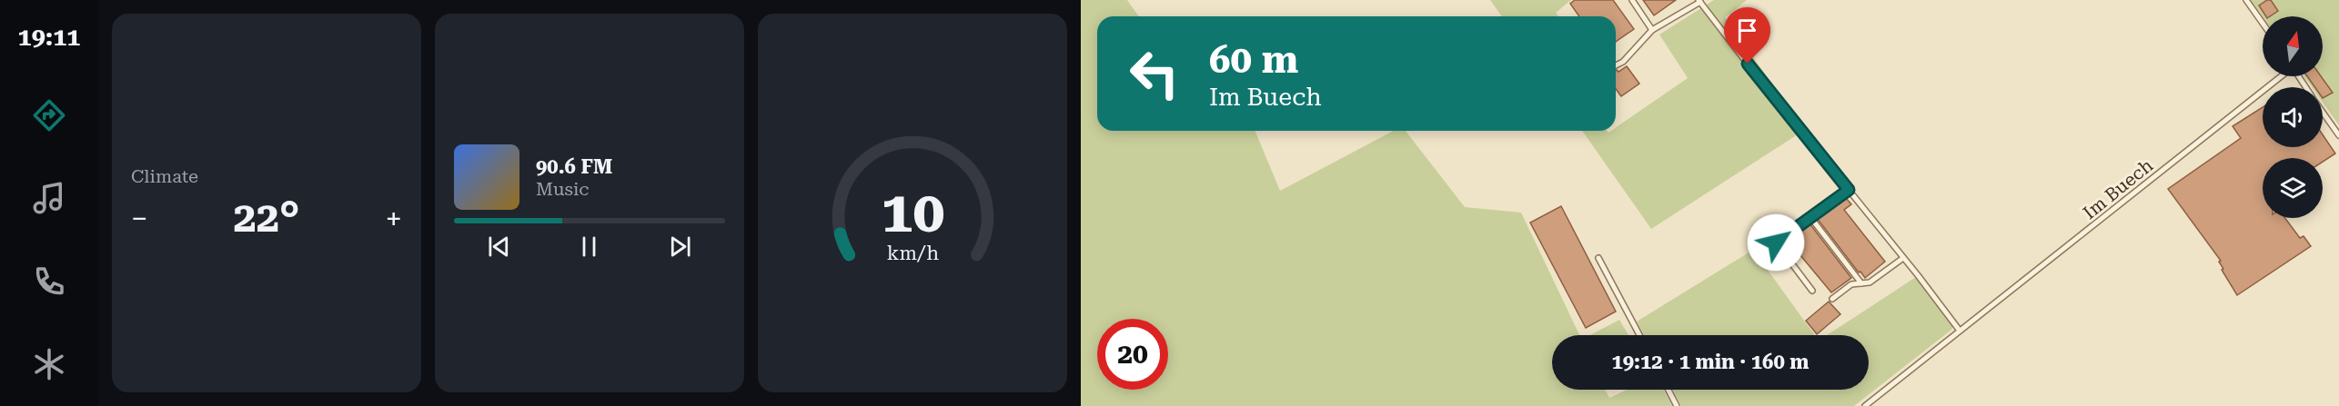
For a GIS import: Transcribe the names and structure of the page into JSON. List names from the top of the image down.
{
  "streets": {
    "lane": ["Im Buech"]
  },
  "north": "top",
  "page": {
    "tabs": "19:11",
    "tile": "Climate",
    "turn": ["60 m", "Im Buech"],
    "song": ["90.6 FM", "Music"],
    "heat": ["−", "22°", "+"],
    "limit": "20",
    "trip": "19:12 · 1 min · 160 m",
    "gauge": ["10", "km/h"]
  }
}
